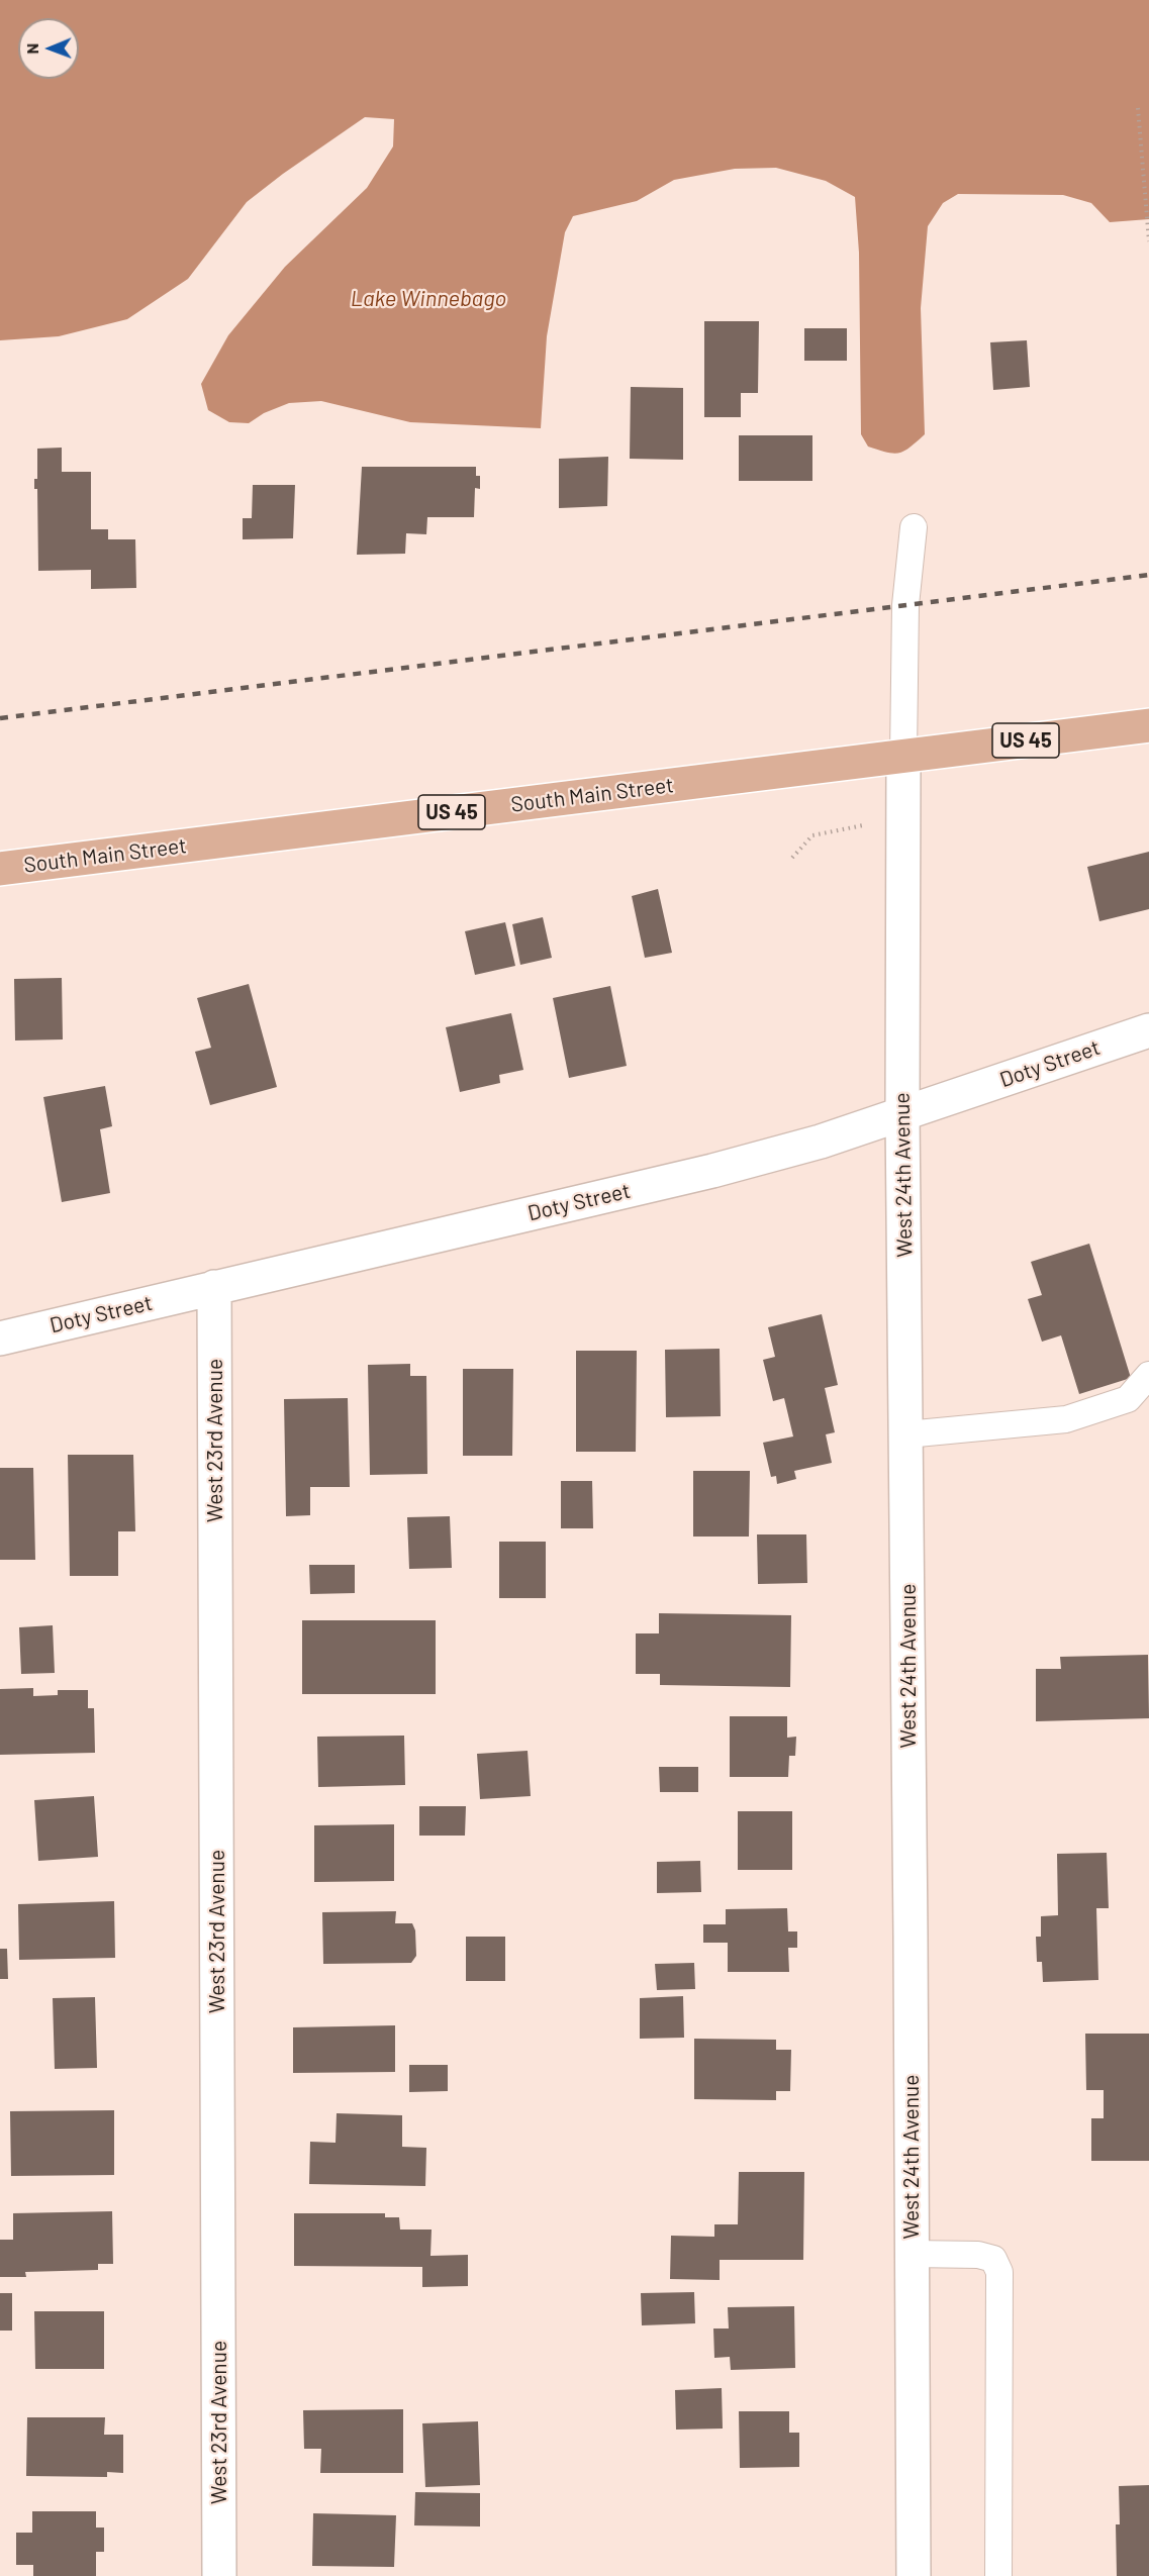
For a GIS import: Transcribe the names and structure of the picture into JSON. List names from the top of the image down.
{
  "streets": {
    "main road": ["US 45", "South Main Street"],
    "street": ["Doty Street", "West 24th Avenue", "West 23rd Avenue"]
  },
  "crossings": [
    ["South Main Street", "West 24th Avenue"],
    ["Doty Street", "West 24th Avenue"],
    ["Doty Street", "West 23rd Avenue"]
  ],
  "water": ["Lake Winnebago"],
  "north": "left"
}
